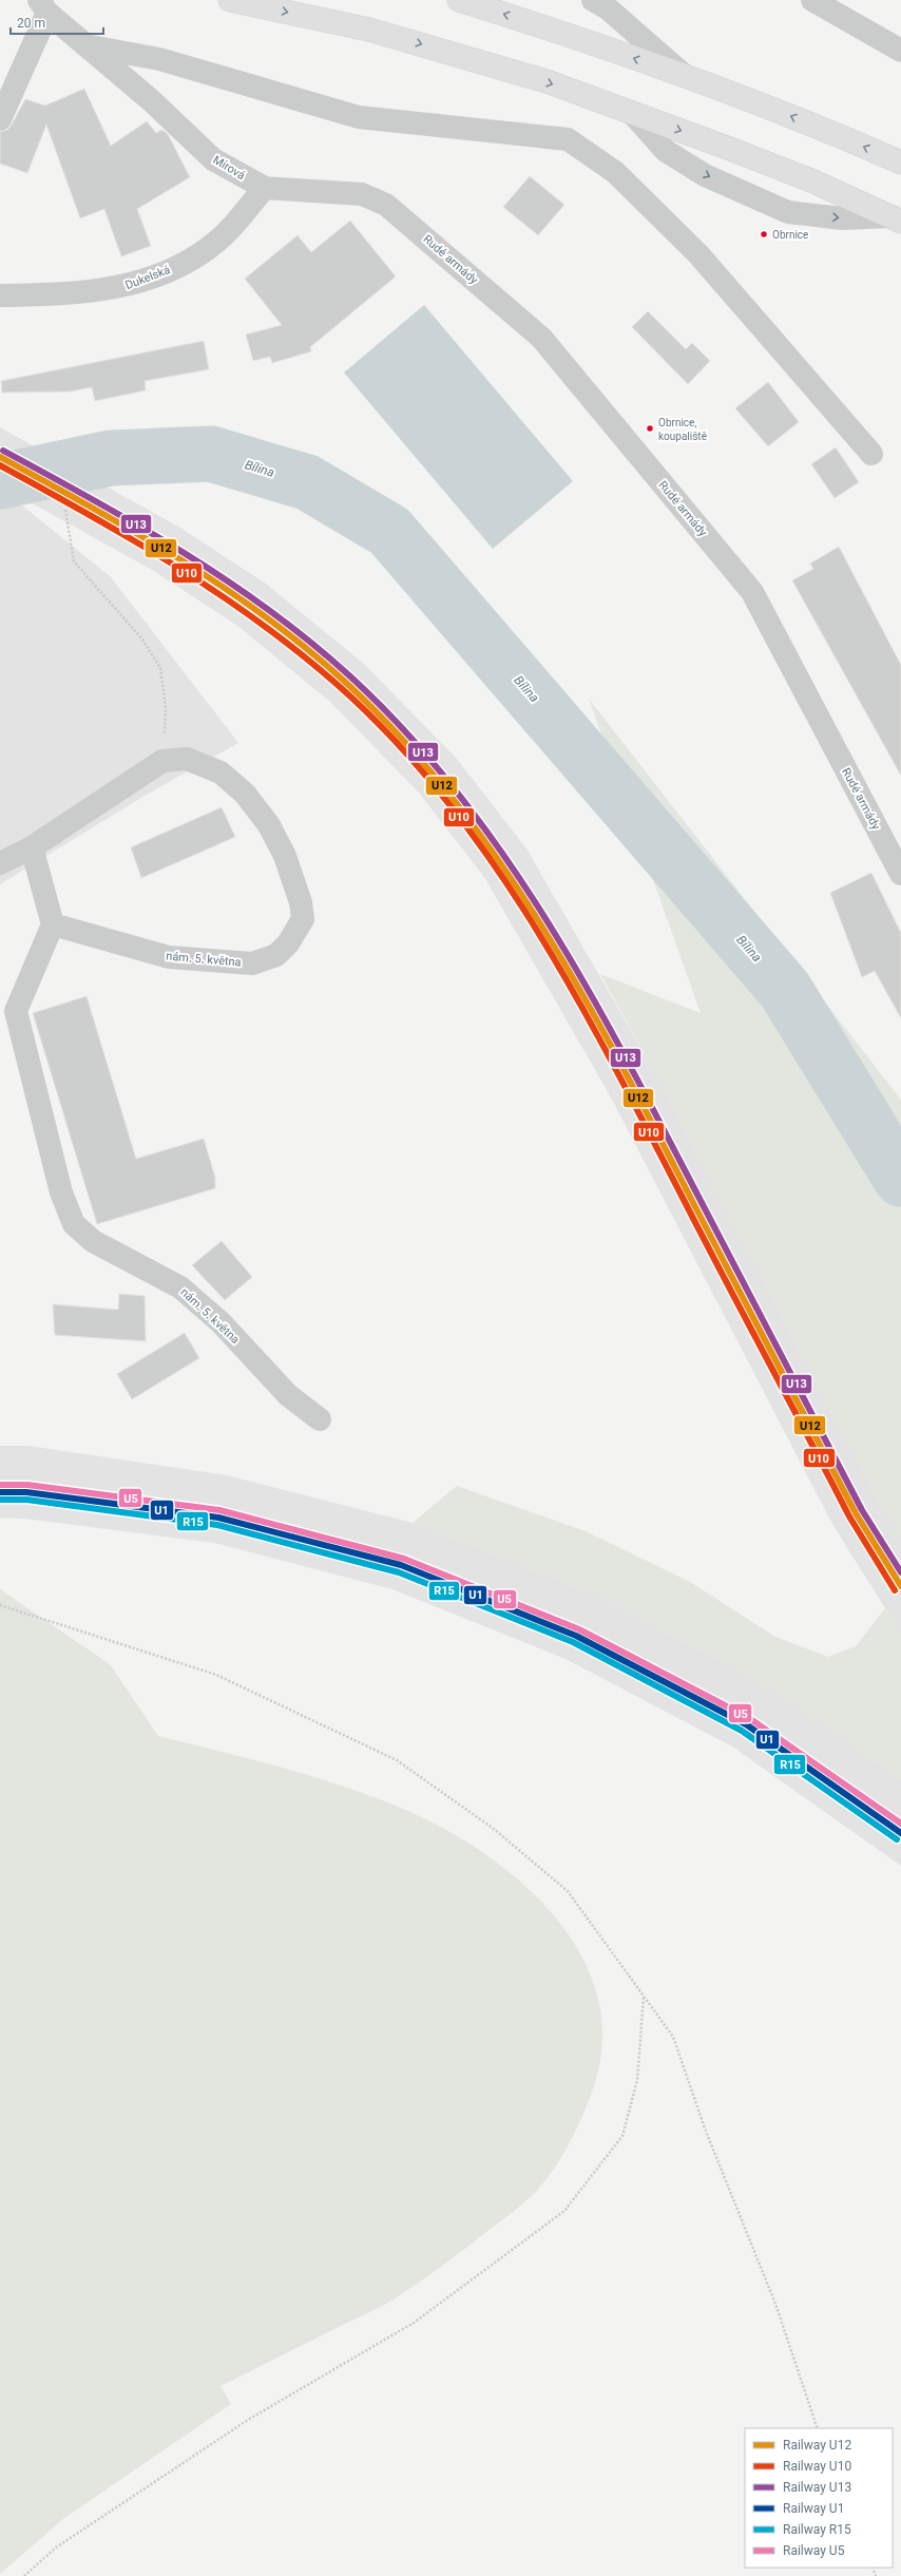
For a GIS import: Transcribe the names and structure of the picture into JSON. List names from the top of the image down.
{
  "streets": {
    "street": [
      "Mírová",
      "Rudé armády",
      "Dukelská",
      "nám. 5. května"
    ]
  },
  "crossings": [
    ["Mírová", "Rudé armády"],
    ["Mírová", "Dukelská"]
  ],
  "water": ["Bílina"],
  "places": ["Obrnice", "Obrnice, koupaliště"],
  "lines": [
    "rail line U13",
    "rail line U12",
    "rail line U10",
    "rail line U5",
    "rail line U1",
    "rail line R15"
  ],
  "legend": [
    "Railway U12",
    "Railway U10",
    "Railway U13",
    "Railway U1",
    "Railway R15",
    "Railway U5"
  ],
  "scale_bar": "20 m"
}
